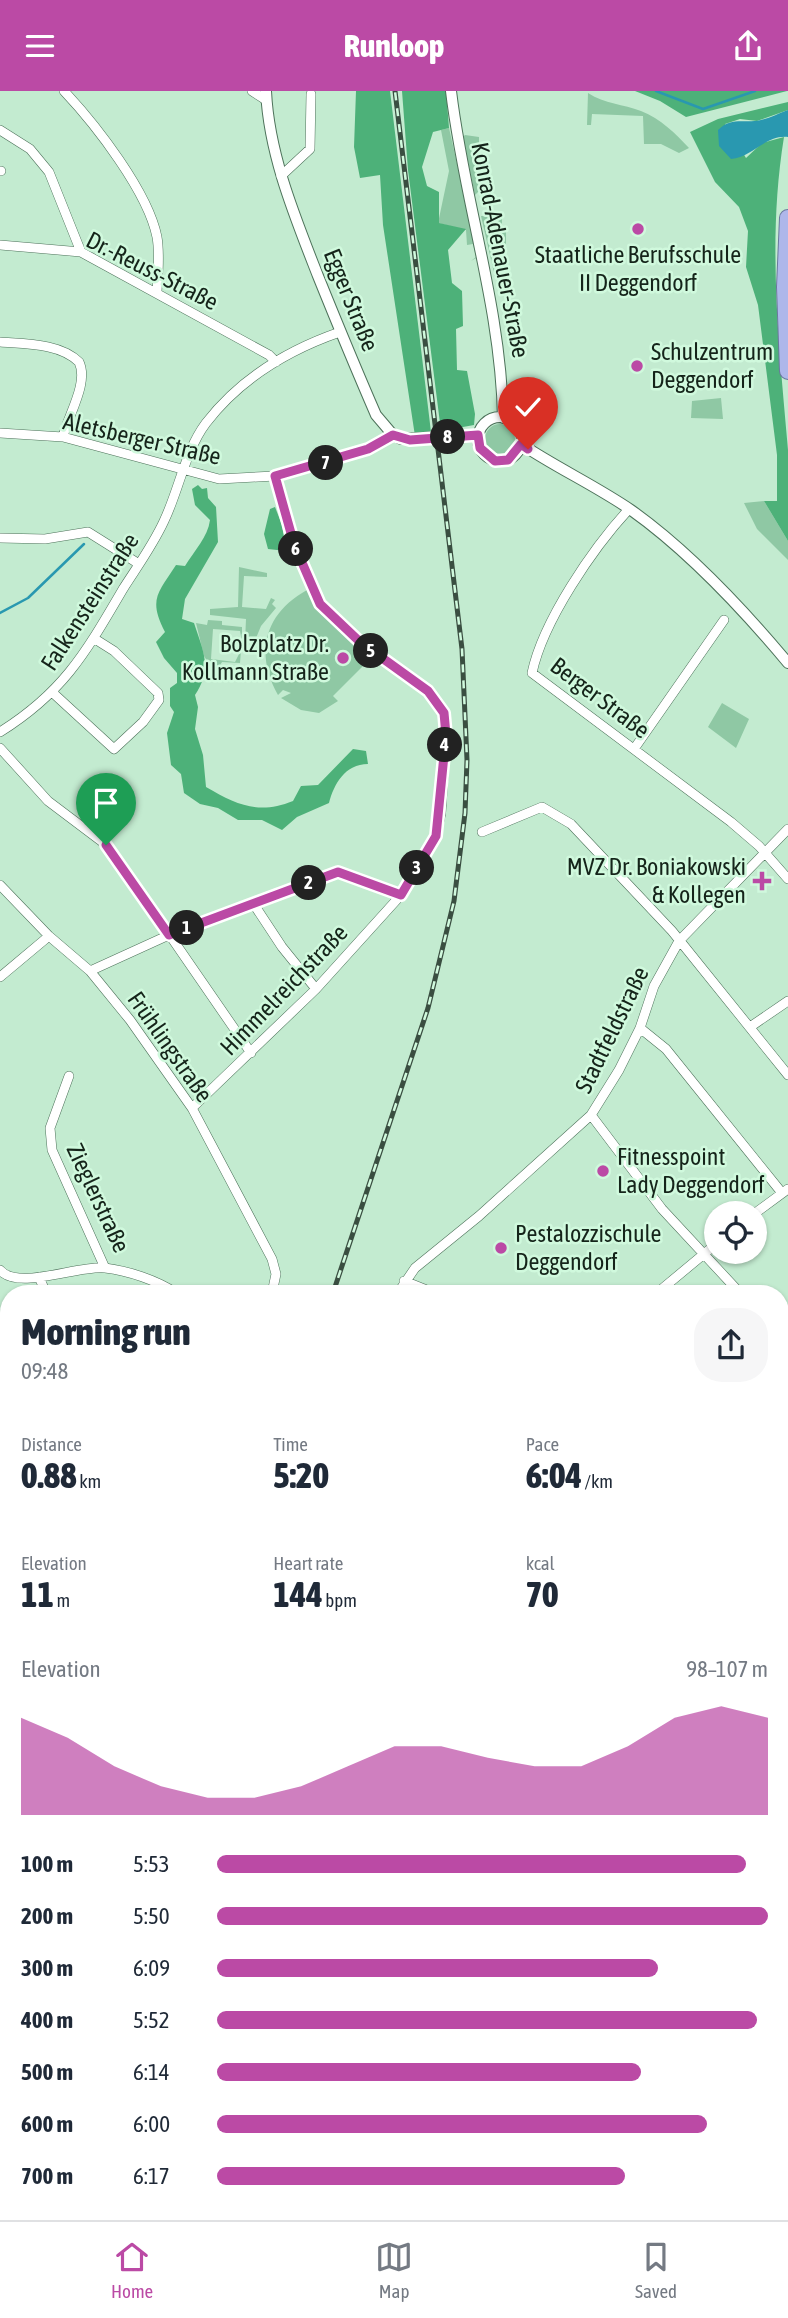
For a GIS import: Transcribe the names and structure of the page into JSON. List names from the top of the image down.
{
  "streets": {
    "street": [
      "Konrad-Adenauer-Straße",
      "Dr.-Reuss-Straße",
      "Egger Straße",
      "Aletsberger Straße",
      "Falkensteinstraße",
      "Berger Straße",
      "Himmelreichstraße",
      "Stadtfeldstraße",
      "Frühlingstraße",
      "Zieglerstraße"
    ]
  },
  "crossings": [
    ["Dr.-Reuss-Straße", "Falkensteinstraße"],
    ["Egger Straße", "Aletsberger Straße"],
    ["Egger Straße", "Falkensteinstraße"],
    ["Aletsberger Straße", "Falkensteinstraße"],
    ["Aletsberger Straße", "Himmelreichstraße"],
    ["Berger Straße", "Stadtfeldstraße"],
    ["Himmelreichstraße", "Frühlingstraße"]
  ],
  "places": {
    "other": [
      "Staatliche Berufsschule II Deggendorf",
      "Schulzentrum Deggendorf",
      "Bolzplatz Dr. Kollmann Straße",
      "Fitnesspoint Lady Deggendorf",
      "Pestalozzischule Deggendorf"
    ],
    "health": ["MVZ Dr. Boniakowski & Kollegen"]
  },
  "page": {
    "header": "Runloop",
    "pins": [
      "8",
      "7",
      "6",
      "5",
      "4",
      "3",
      "2",
      "1"
    ],
    "heading": ["Morning run", "09:48"],
    "stats": [
      ["Distance", "0.88 km"],
      ["Time", "5:20"],
      ["Pace", "6:04 /km"],
      ["Elevation", "11 m"],
      ["Heart rate", "144 bpm"],
      ["kcal", "70"]
    ],
    "chart": ["Elevation", "98–107 m"],
    "list": [
      {
        "name": "100 m",
        "note": "5:53"
      },
      {
        "name": "200 m",
        "note": "5:50"
      },
      {
        "name": "300 m",
        "note": "6:09"
      },
      {
        "name": "400 m",
        "note": "5:52"
      },
      {
        "name": "500 m",
        "note": "6:14"
      },
      {
        "name": "600 m",
        "note": "6:00"
      },
      {
        "name": "700 m",
        "note": "6:17"
      }
    ],
    "tabs": ["Home", "Map", "Saved"]
  }
}
